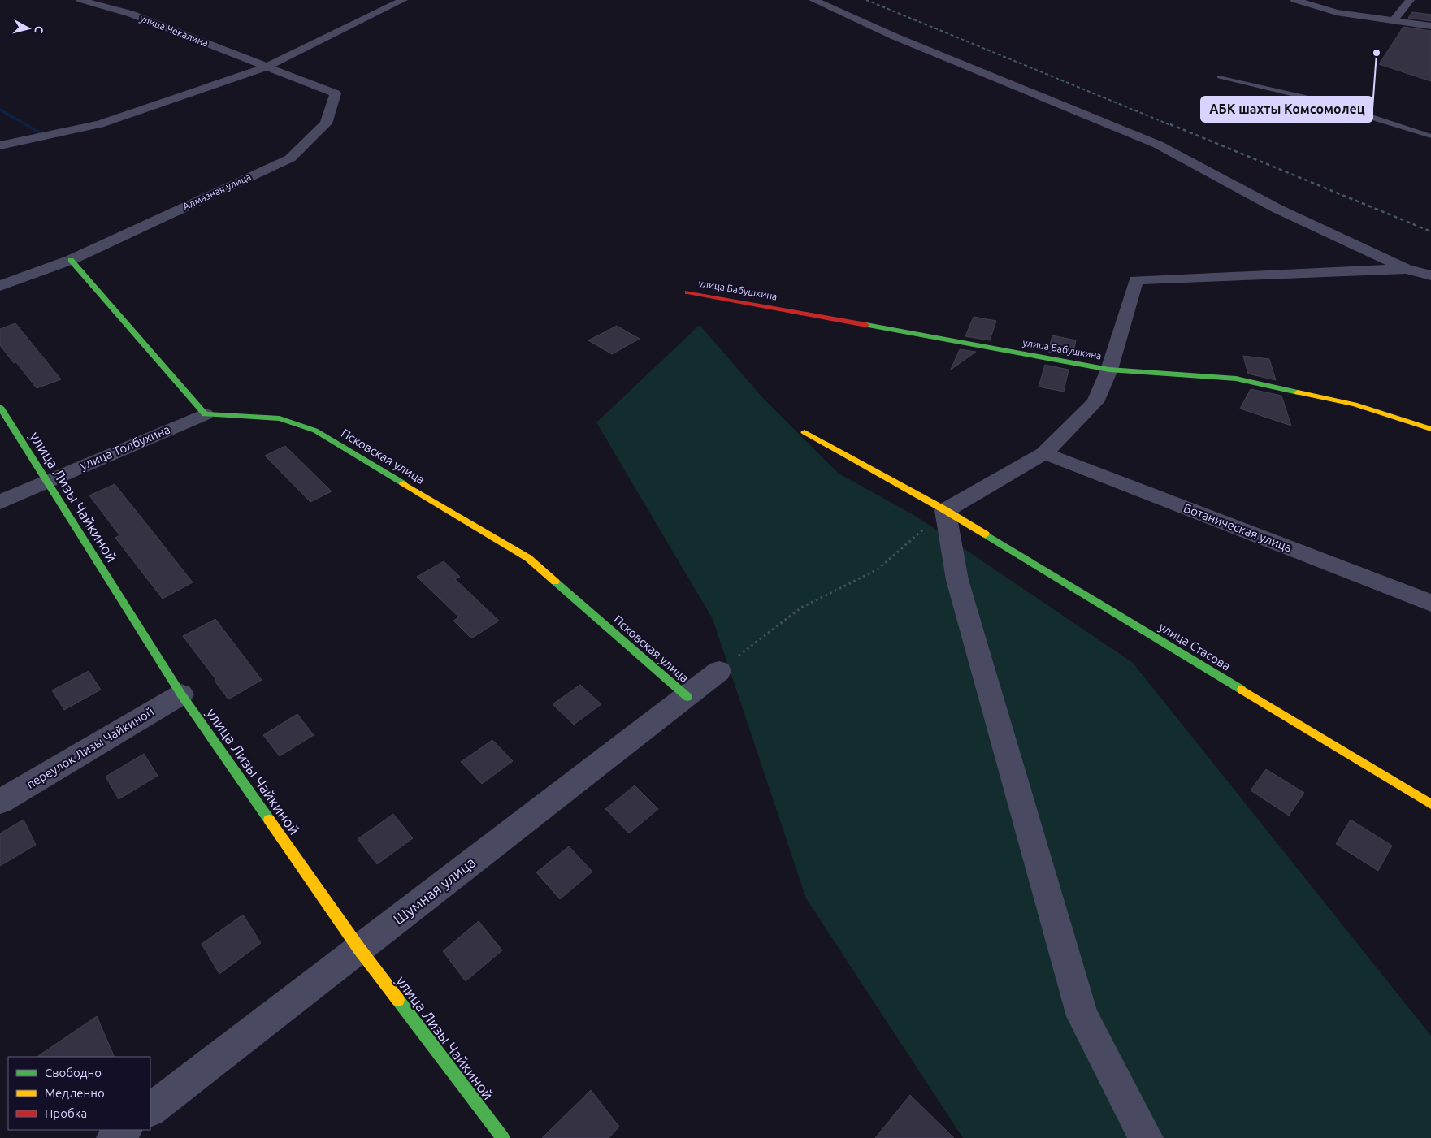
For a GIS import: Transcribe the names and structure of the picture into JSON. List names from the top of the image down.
{
  "streets": {
    "street": [
      "улица Чекалина",
      "Алмазная улица",
      "улица Бабушкина",
      "улица Толбухина",
      "Псковская улица",
      "улица Лизы Чайкиной",
      "Ботаническая улица",
      "улица Стасова",
      "переулок Лизы Чайкиной",
      "Шумная улица"
    ]
  },
  "crossings": [
    ["улица Чекалина", "Алмазная улица"],
    ["улица Толбухина", "Псковская улица"],
    ["улица Толбухина", "улица Лизы Чайкиной"],
    ["Псковская улица", "Шумная улица"],
    ["улица Лизы Чайкиной", "переулок Лизы Чайкиной"],
    ["улица Лизы Чайкиной", "Шумная улица"]
  ],
  "places": ["АБК шахты Комсомолец"],
  "legend": ["Свободно", "Медленно", "Пробка"],
  "north": "right"
}
